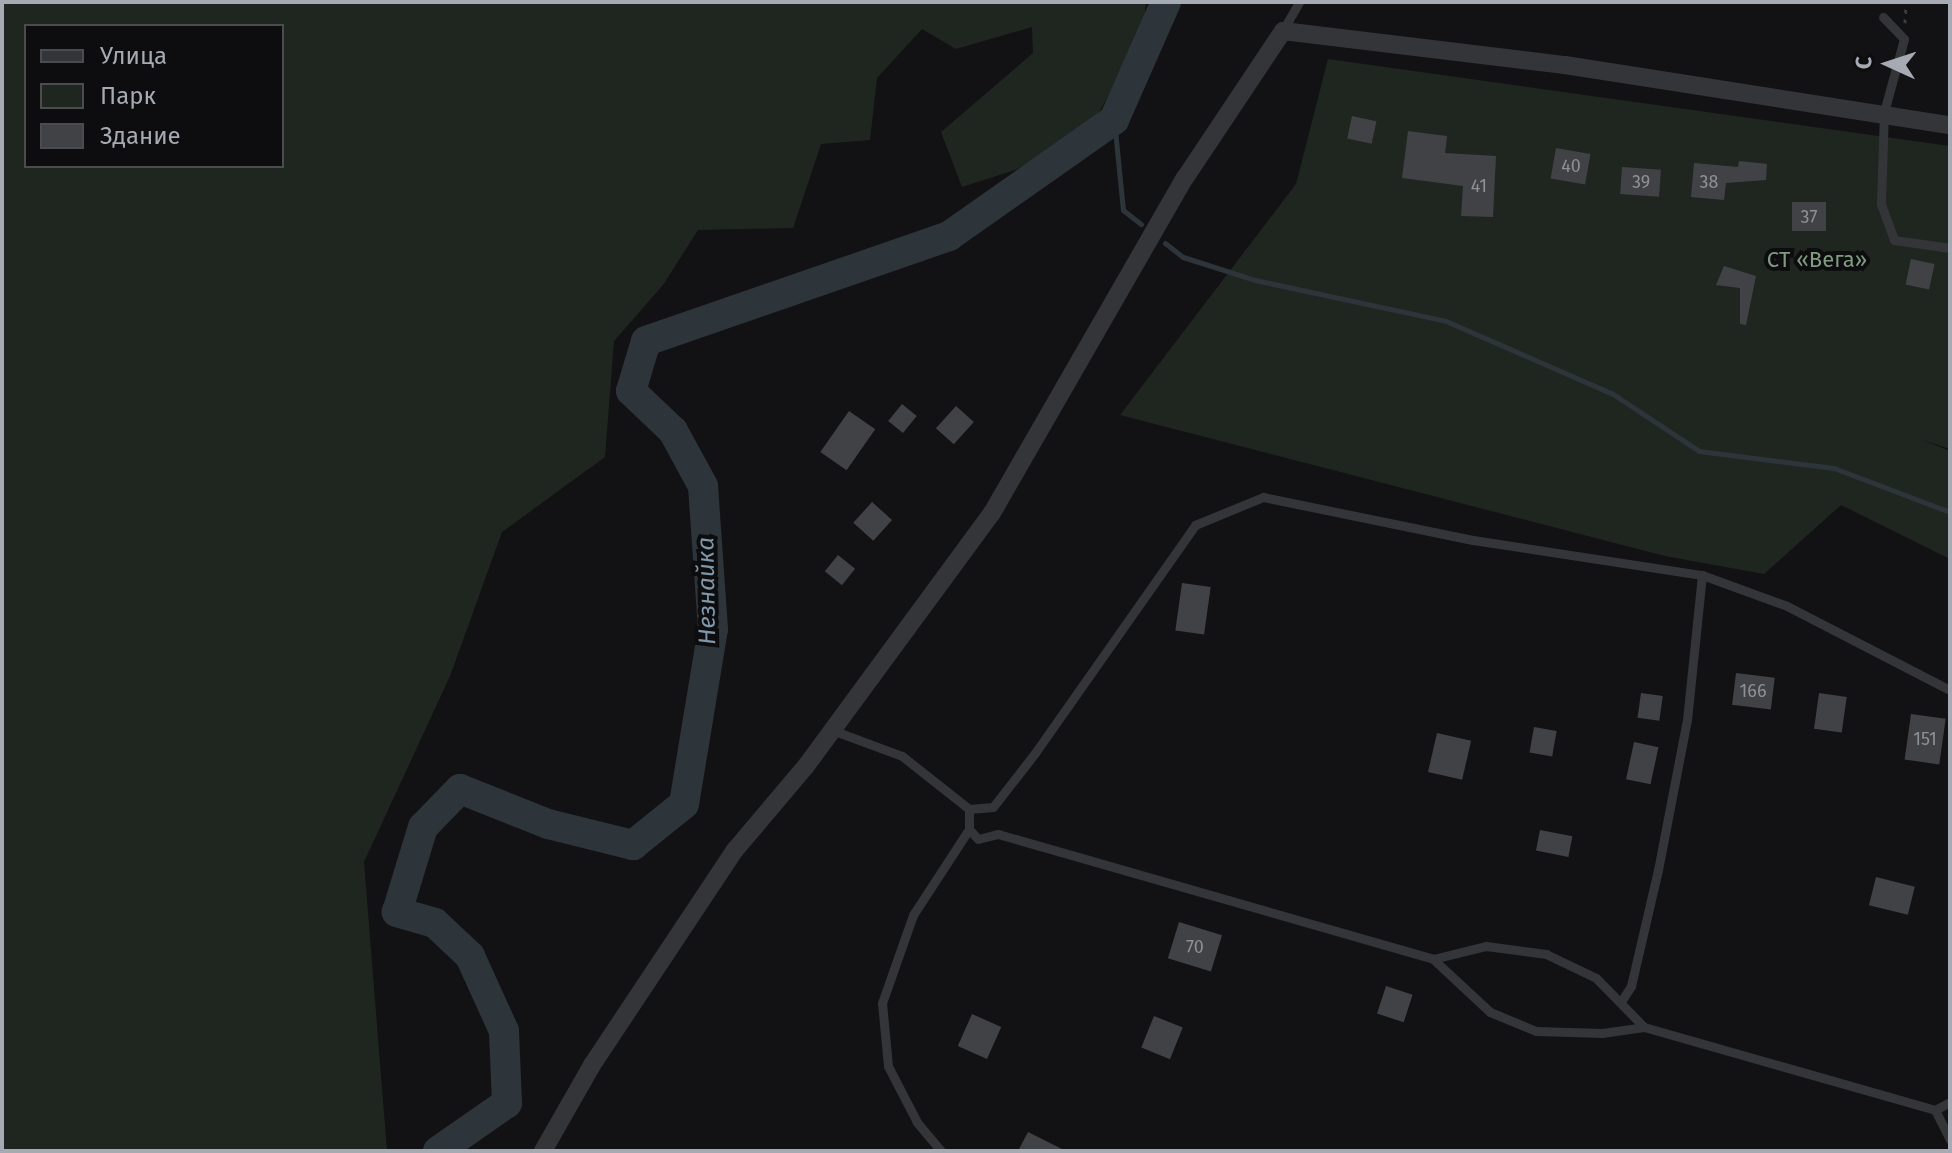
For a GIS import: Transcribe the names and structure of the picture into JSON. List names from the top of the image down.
{
  "water": ["Незнайка"],
  "parks": ["СТ «Вега»"],
  "house_numbers": [
    "40",
    "39",
    "38",
    "41",
    "37",
    "166",
    "151",
    "70"
  ],
  "legend": ["Улица", "Парк", "Здание"],
  "north": "left"
}
